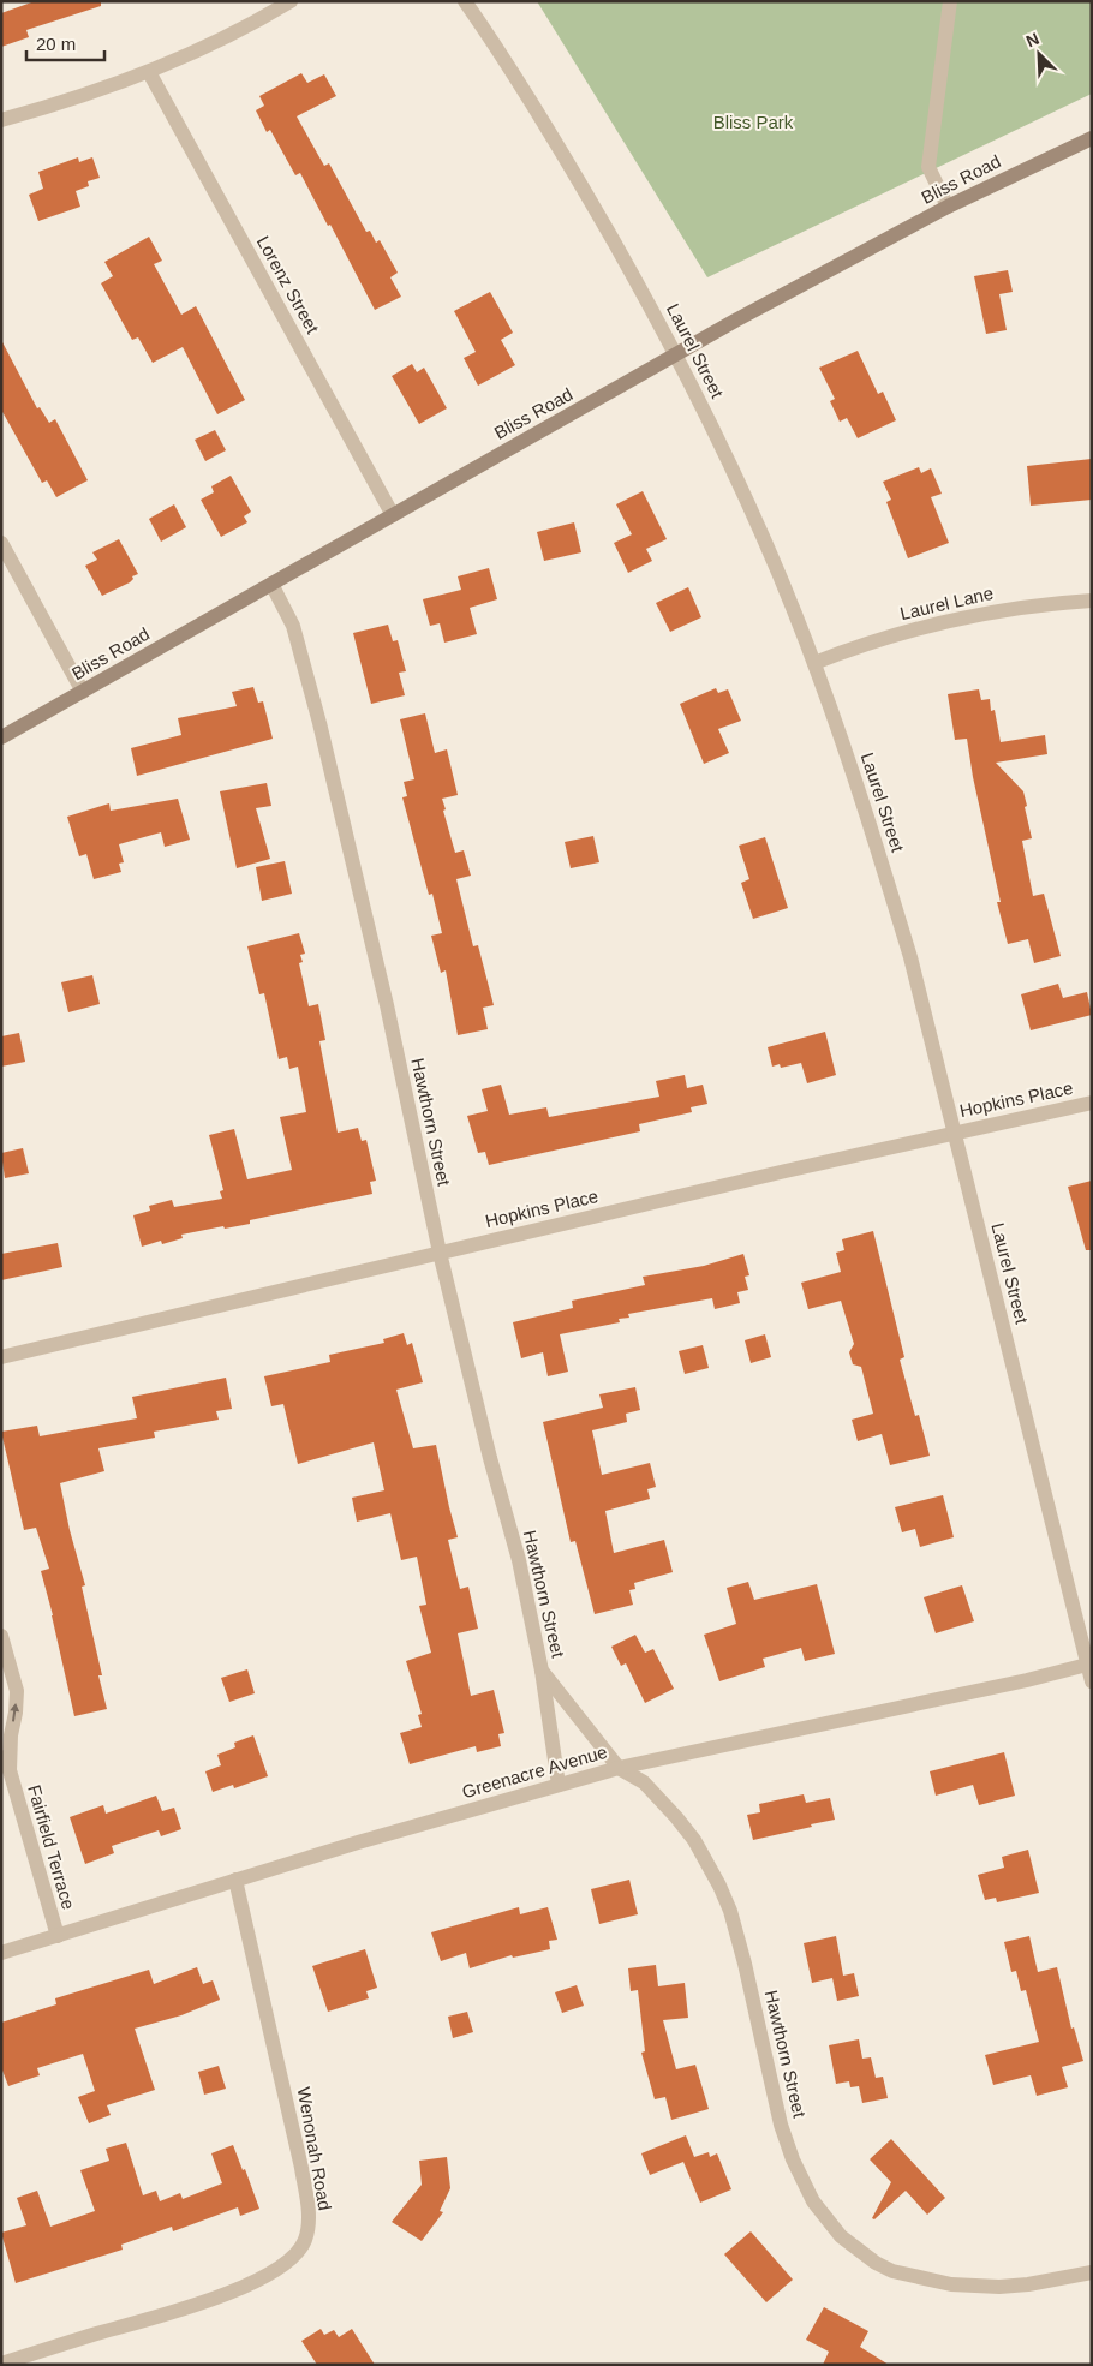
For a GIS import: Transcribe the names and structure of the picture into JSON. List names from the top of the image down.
{
  "streets": {
    "main road": ["Bliss Road"],
    "street": [
      "Lorenz Street",
      "Laurel Street",
      "Laurel Lane",
      "Hopkins Place",
      "Hawthorn Street",
      "Greenacre Avenue",
      "Fairfield Terrace",
      "Wenonah Road"
    ]
  },
  "crossings": [
    ["Bliss Road", "Lorenz Street"],
    ["Bliss Road", "Laurel Street"],
    ["Bliss Road", "Hawthorn Street"],
    ["Laurel Street", "Laurel Lane"],
    ["Laurel Street", "Hopkins Place"],
    ["Laurel Street", "Greenacre Avenue"],
    ["Hopkins Place", "Hawthorn Street"],
    ["Hawthorn Street", "Greenacre Avenue"],
    ["Greenacre Avenue", "Fairfield Terrace"],
    ["Greenacre Avenue", "Wenonah Road"]
  ],
  "one_way": ["Fairfield Terrace"],
  "parks": ["Bliss Park"],
  "scale_bar": "20 m",
  "north": "top left"
}
